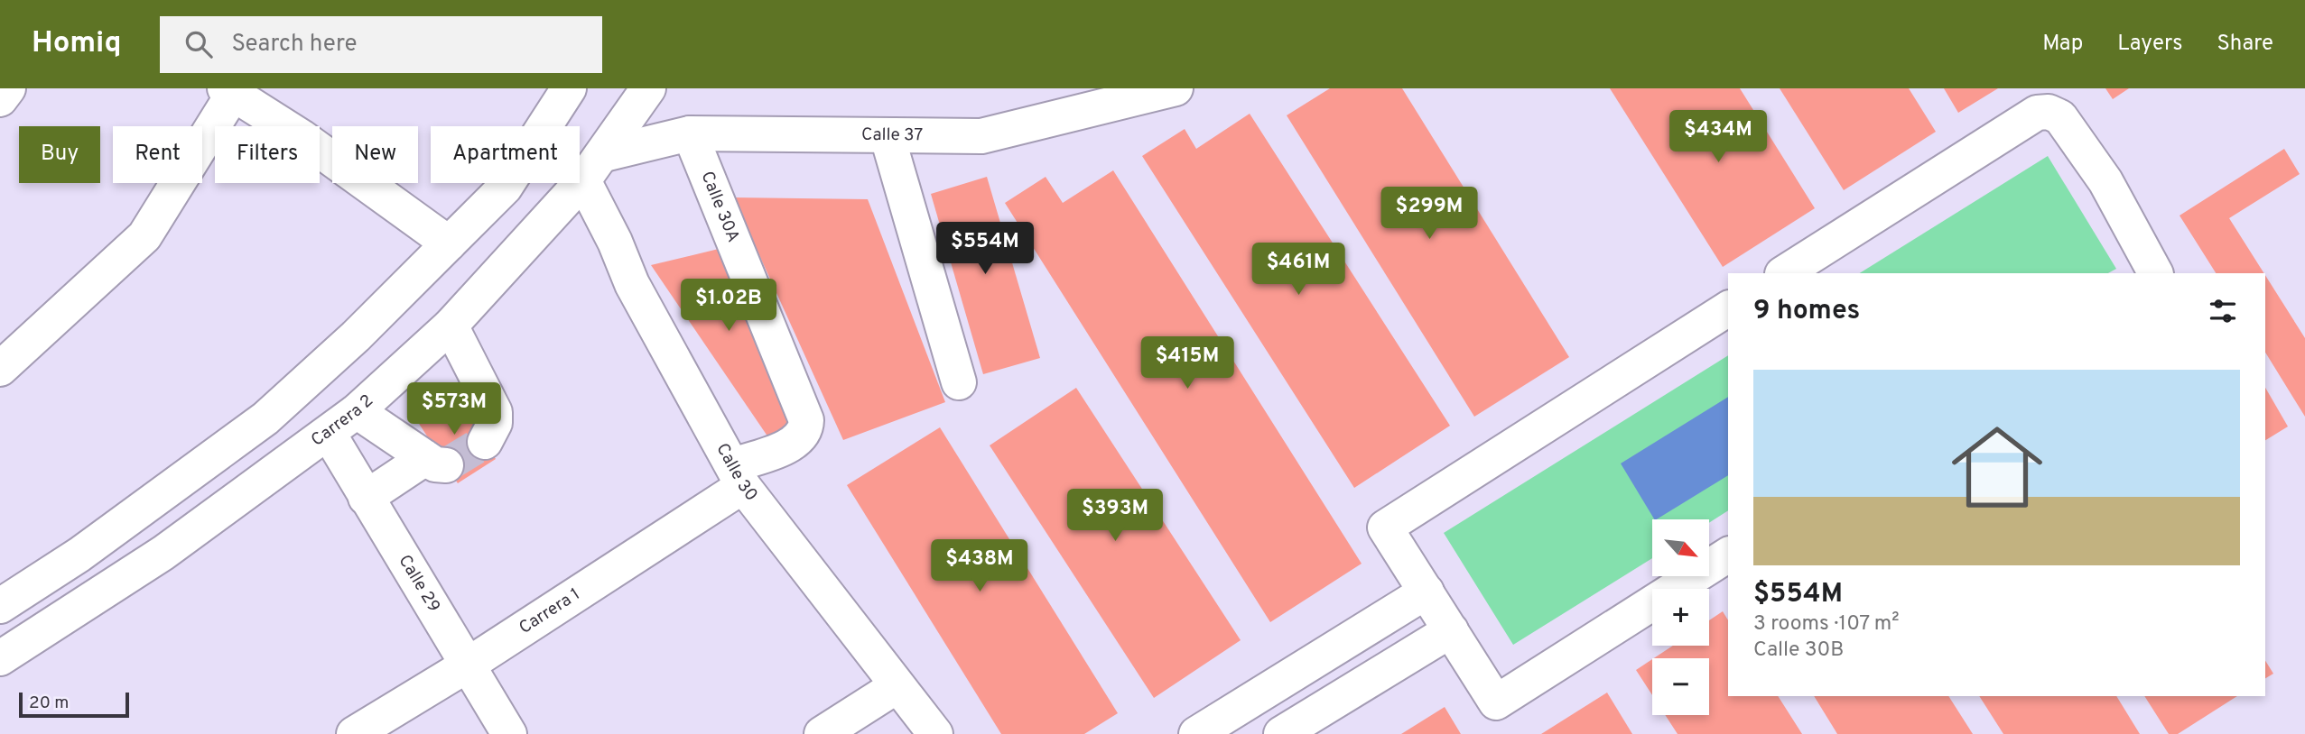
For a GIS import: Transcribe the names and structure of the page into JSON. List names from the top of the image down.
{
  "streets": {
    "street": [
      "Calle 37",
      "Calle 30A",
      "Carrera 2",
      "Calle 30",
      "Calle 29",
      "Carrera 1"
    ]
  },
  "crossings": [
    ["Calle 37", "Calle 30A"],
    ["Calle 37", "Carrera 2"],
    ["Calle 37", "Calle 30"],
    ["Calle 30A", "Carrera 1"],
    ["Carrera 2", "Calle 30"],
    ["Carrera 2", "Calle 29"],
    ["Calle 30", "Carrera 1"],
    ["Calle 29", "Carrera 1"]
  ],
  "scale_bar": "20 m",
  "north": "bottom right",
  "page": {
    "header": "Homiq",
    "search": "Search here",
    "nav": ["Map", "Layers", "Share"],
    "price": [
      "$434M",
      "$299M",
      "$554M",
      "$461M",
      "$1.02B",
      "$415M",
      "$573M",
      "$393M",
      "$438M"
    ],
    "chip": [
      "Buy",
      "Rent",
      "Filters",
      "New",
      "Apartment"
    ],
    "heading": "9 homes",
    "list": [
      {
        "name": "$554M",
        "note": "3 rooms · 107 m² · Calle 30B"
      }
    ],
    "map_buttons": ["+", "−"],
    "scale": "20 m"
  }
}
